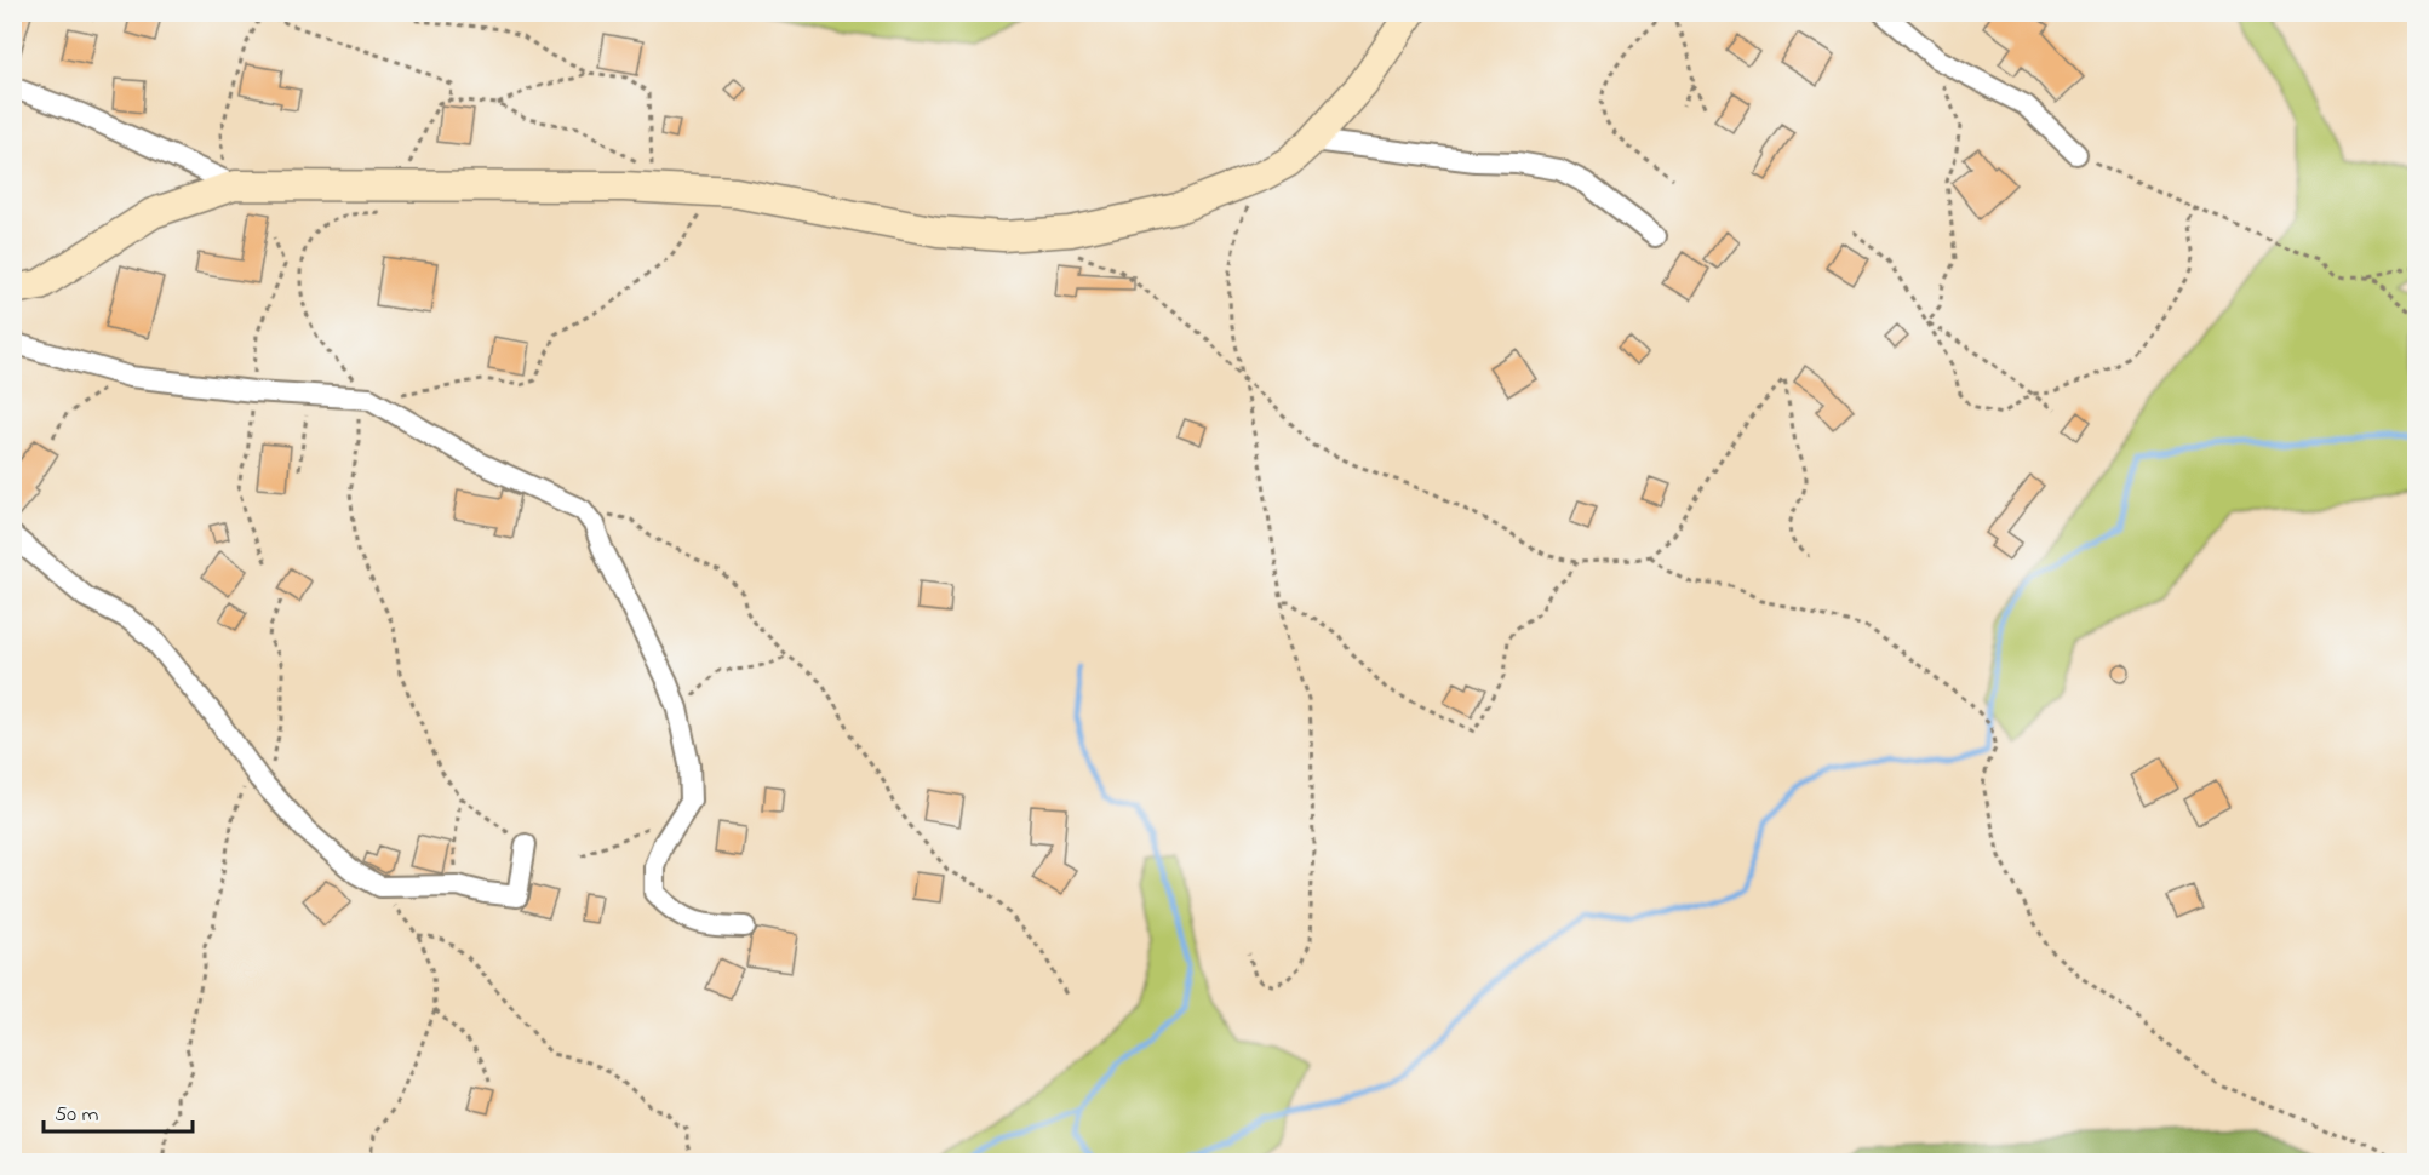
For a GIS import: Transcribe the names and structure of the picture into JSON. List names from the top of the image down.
{
  "scale_bar": "50 m"
}
